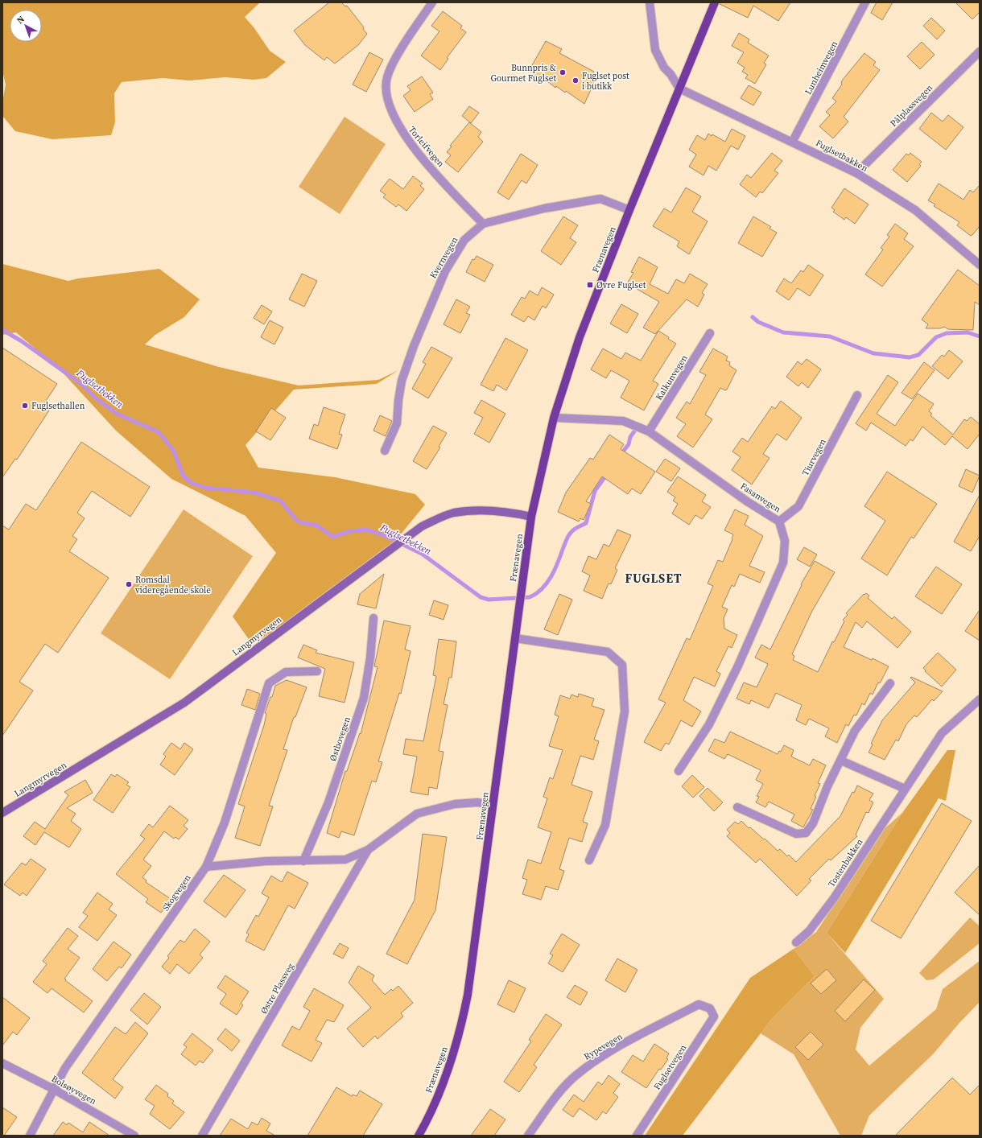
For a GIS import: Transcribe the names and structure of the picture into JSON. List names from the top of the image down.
{
  "streets": {
    "main road": ["Frænavegen", "Langmyrvegen"],
    "street": [
      "Lunheimvegen",
      "Pålplassvegen",
      "Torleifvegen",
      "Fuglsetbakken",
      "Kvernvegen",
      "Kalkunvegen",
      "Tiurvegen",
      "Fasanvegen",
      "Østbovegen",
      "Tostenbakken",
      "Skogvegen",
      "Østre Plassveg",
      "Rypevegen",
      "Fuglsetvegen",
      "Bolsøyvegen"
    ]
  },
  "crossings": [
    ["Lunheimvegen", "Fuglsetbakken"],
    ["Pålplassvegen", "Fuglsetbakken"],
    ["Torleifvegen", "Kvernvegen"],
    ["Fuglsetbakken", "Frænavegen"],
    ["Frænavegen", "Kvernvegen"],
    ["Frænavegen", "Fasanvegen"],
    ["Frænavegen", "Langmyrvegen"],
    ["Kalkunvegen", "Fasanvegen"],
    ["Tiurvegen", "Fasanvegen"],
    ["Skogvegen", "Bolsøyvegen"],
    ["Rypevegen", "Fuglsetvegen"]
  ],
  "districts": ["FUGLSET"],
  "water": ["Fuglsetbekken"],
  "places": {
    "other": [
      "Bunnpris & Gourmet Fuglset",
      "Fuglset post i butikk",
      "Fuglsethallen",
      "Romsdal videregående skole"
    ],
    "transit": ["Øvre Fuglset"]
  },
  "north": "top left"
}
